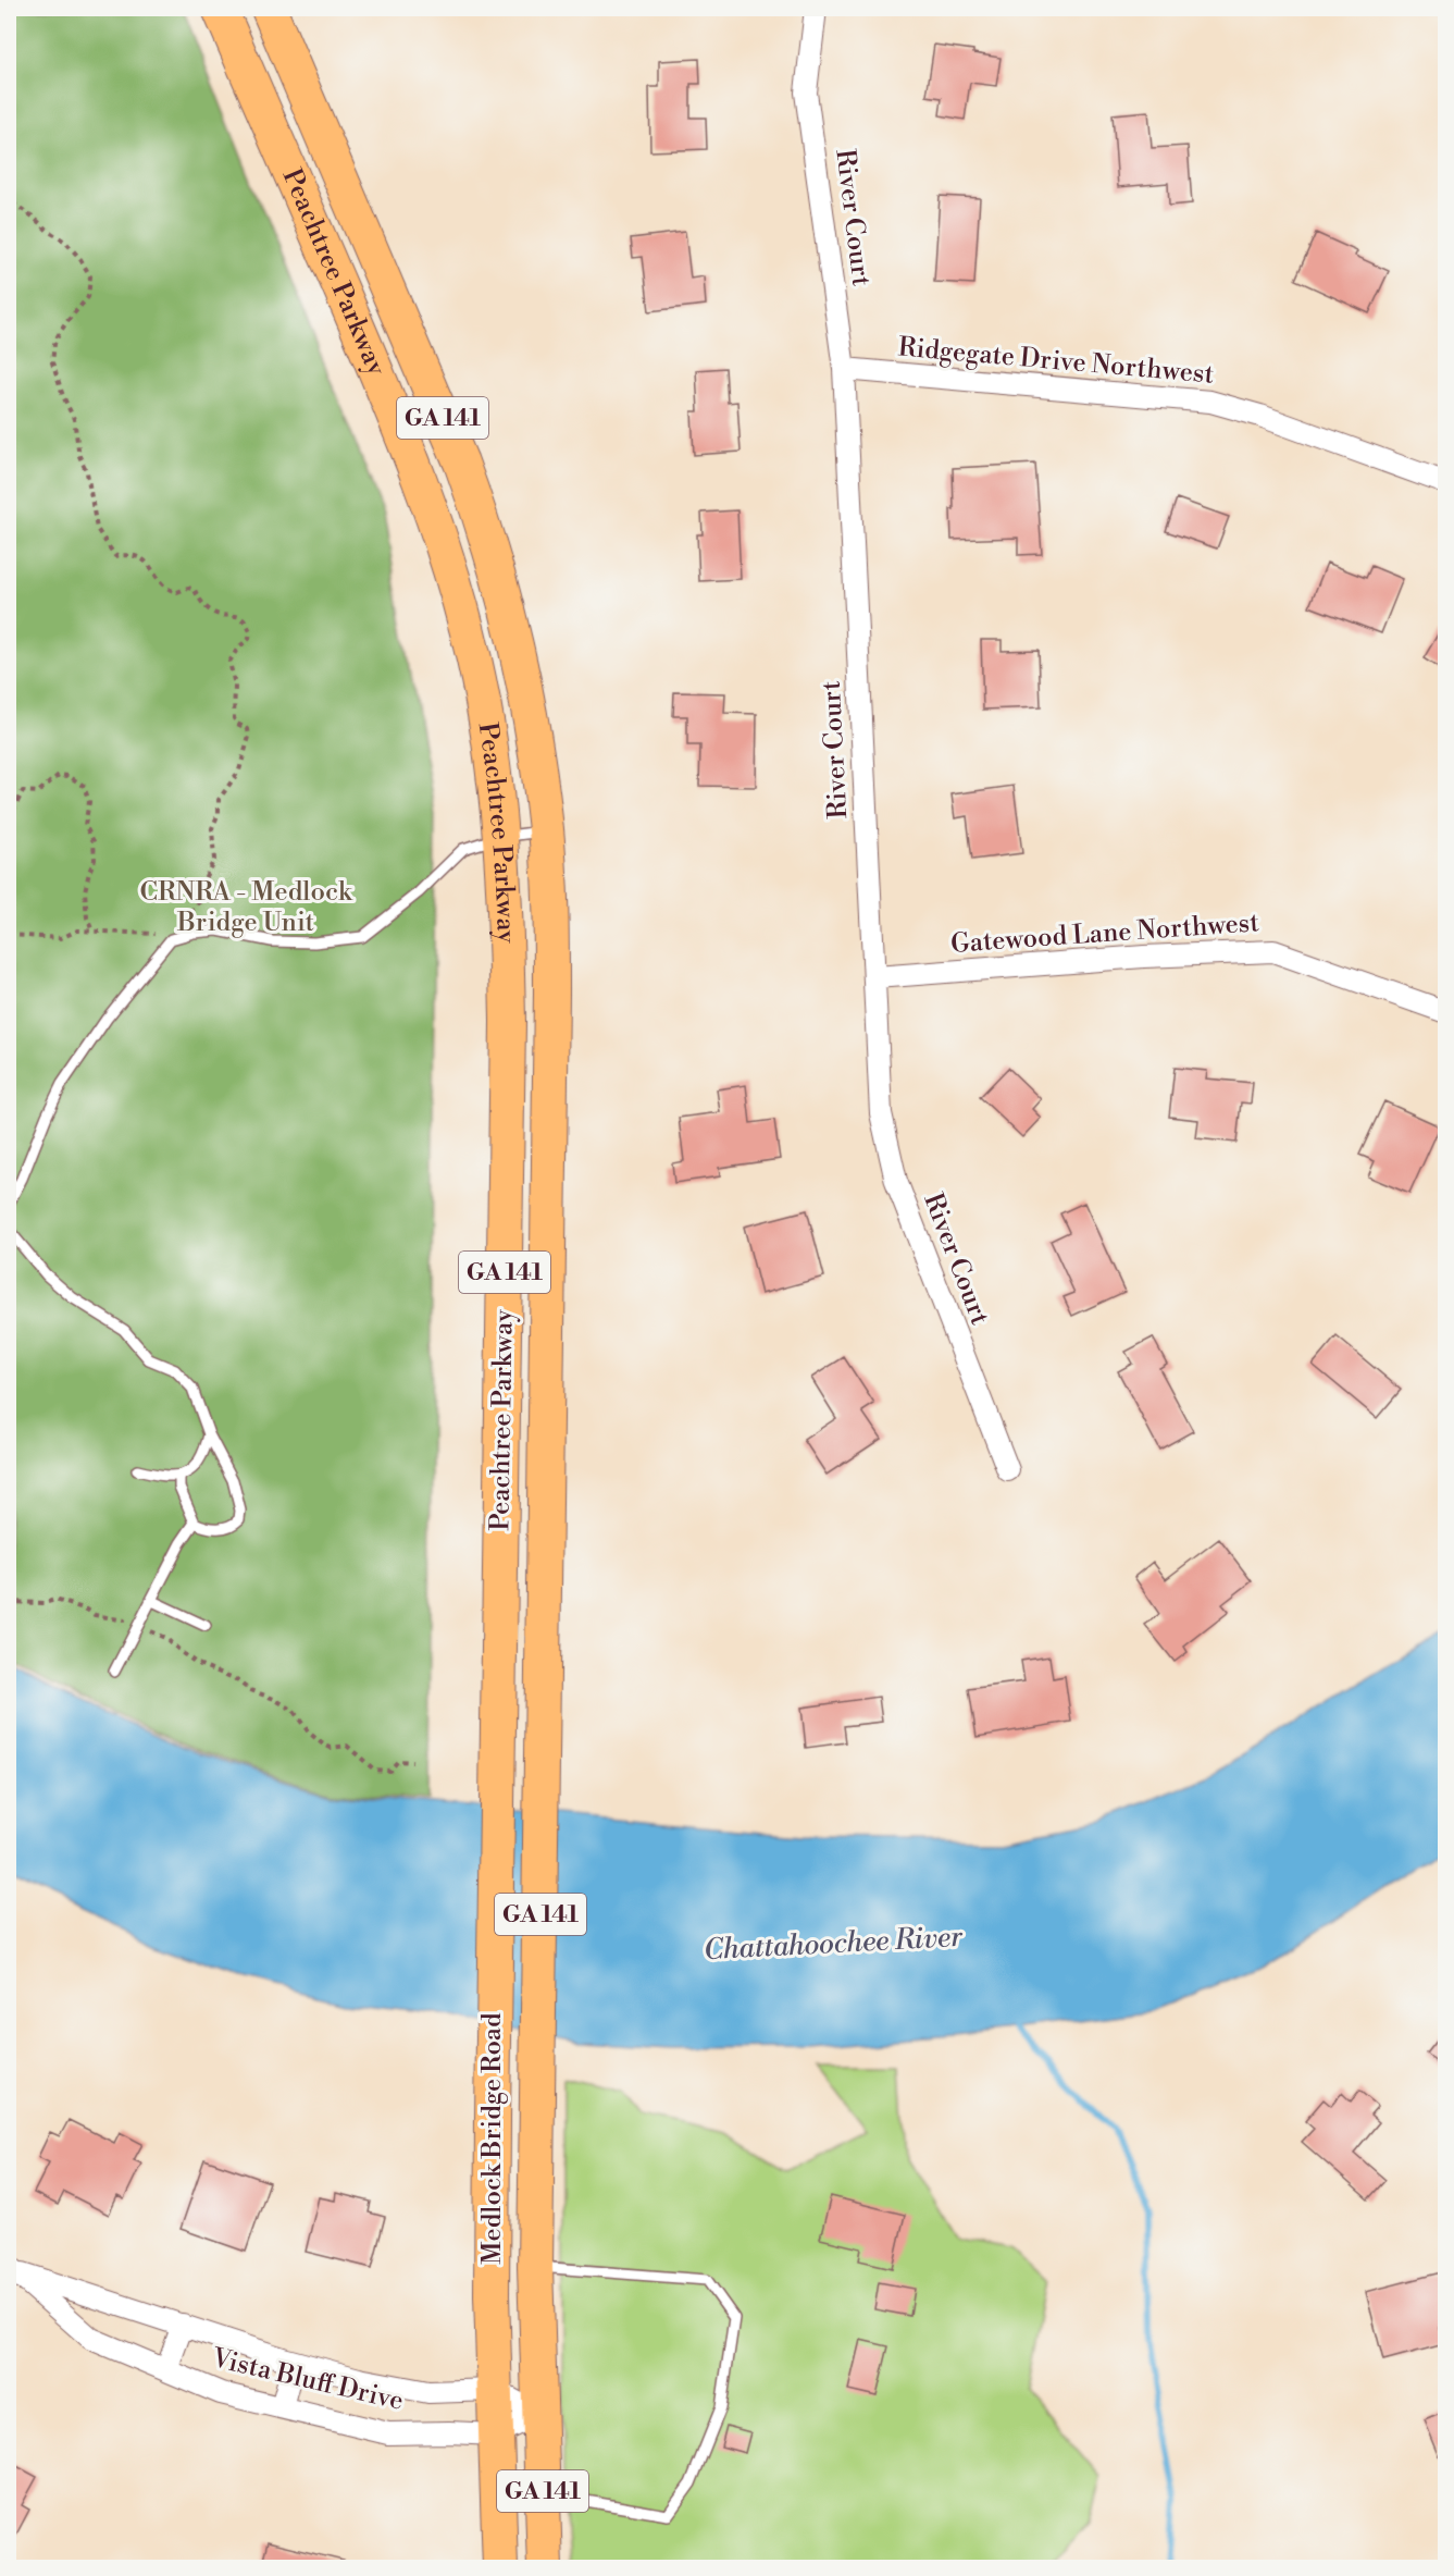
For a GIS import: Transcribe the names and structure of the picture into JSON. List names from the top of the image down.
{
  "streets": {
    "highway": ["Peachtree Parkway", "GA 141", "Medlock Bridge Road"],
    "street": [
      "River Court",
      "Ridgegate Drive Northwest",
      "Gatewood Lane Northwest",
      "Vista Bluff Drive"
    ]
  },
  "crossings": [
    ["River Court", "Ridgegate Drive Northwest"],
    ["River Court", "Gatewood Lane Northwest"],
    ["Peachtree Parkway", "Medlock Bridge Road"],
    ["Medlock Bridge Road", "Vista Bluff Drive"]
  ],
  "water": ["Chattahoochee River"],
  "parks": ["CRNRA - Medlock Bridge Unit"]
}
